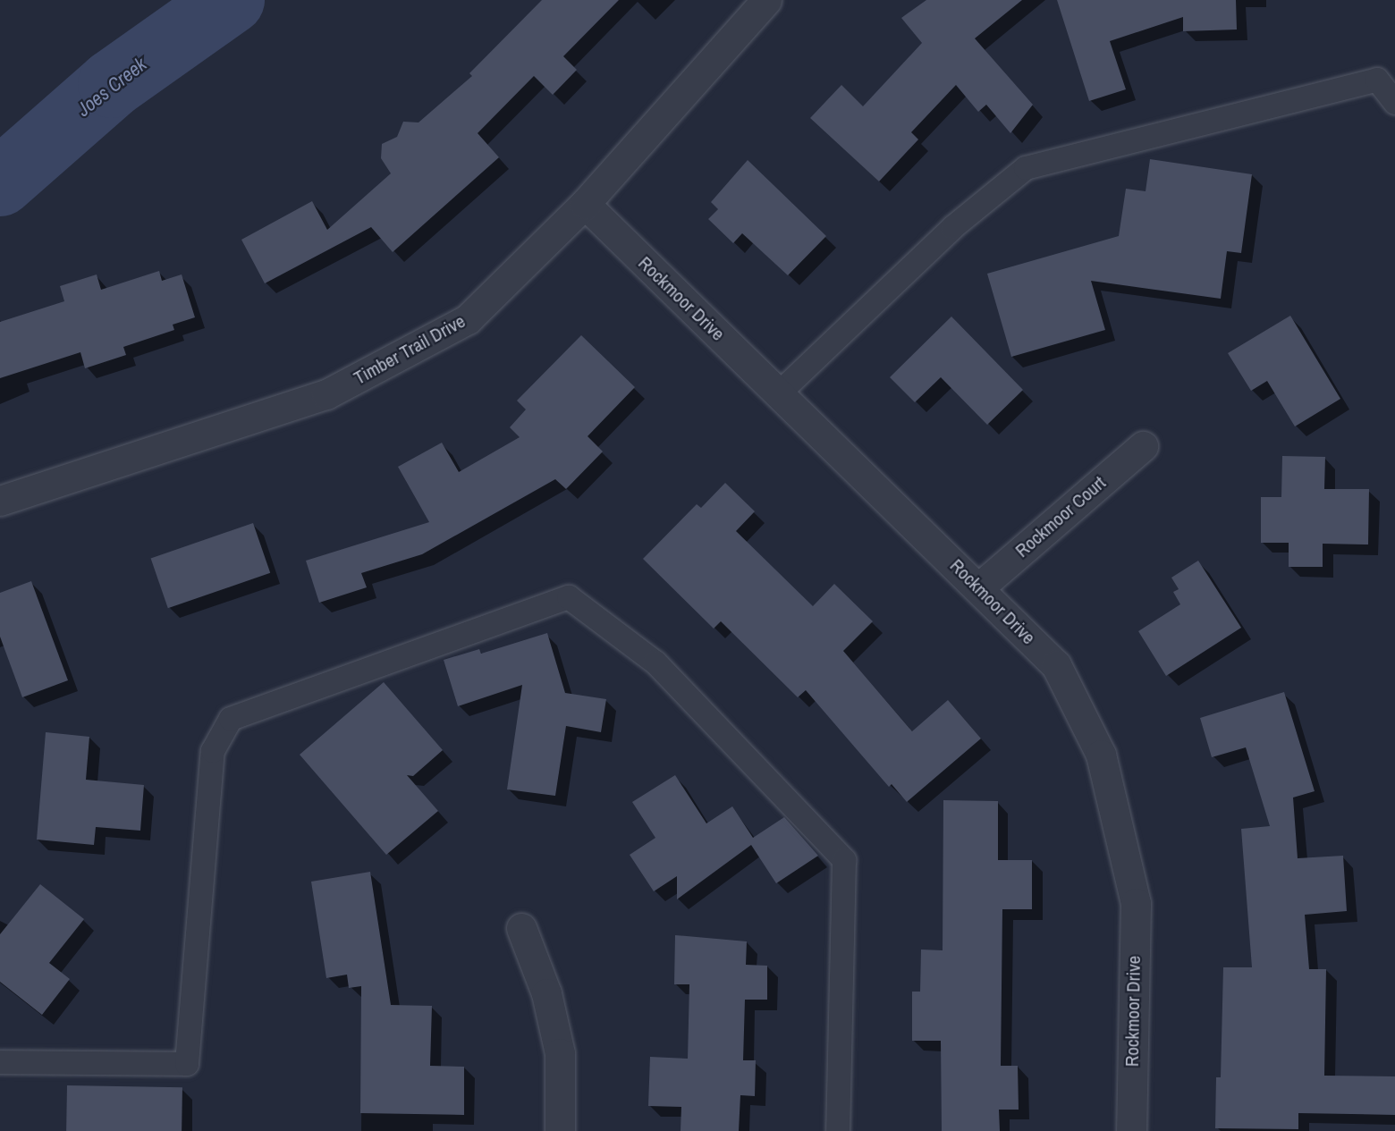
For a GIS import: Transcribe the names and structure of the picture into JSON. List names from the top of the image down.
{
  "streets": {
    "street": ["Rockmoor Drive", "Timber Trail Drive", "Rockmoor Court"]
  },
  "crossings": [
    ["Rockmoor Drive", "Timber Trail Drive"],
    ["Rockmoor Drive", "Rockmoor Court"]
  ],
  "water": ["Joes Creek"]
}
